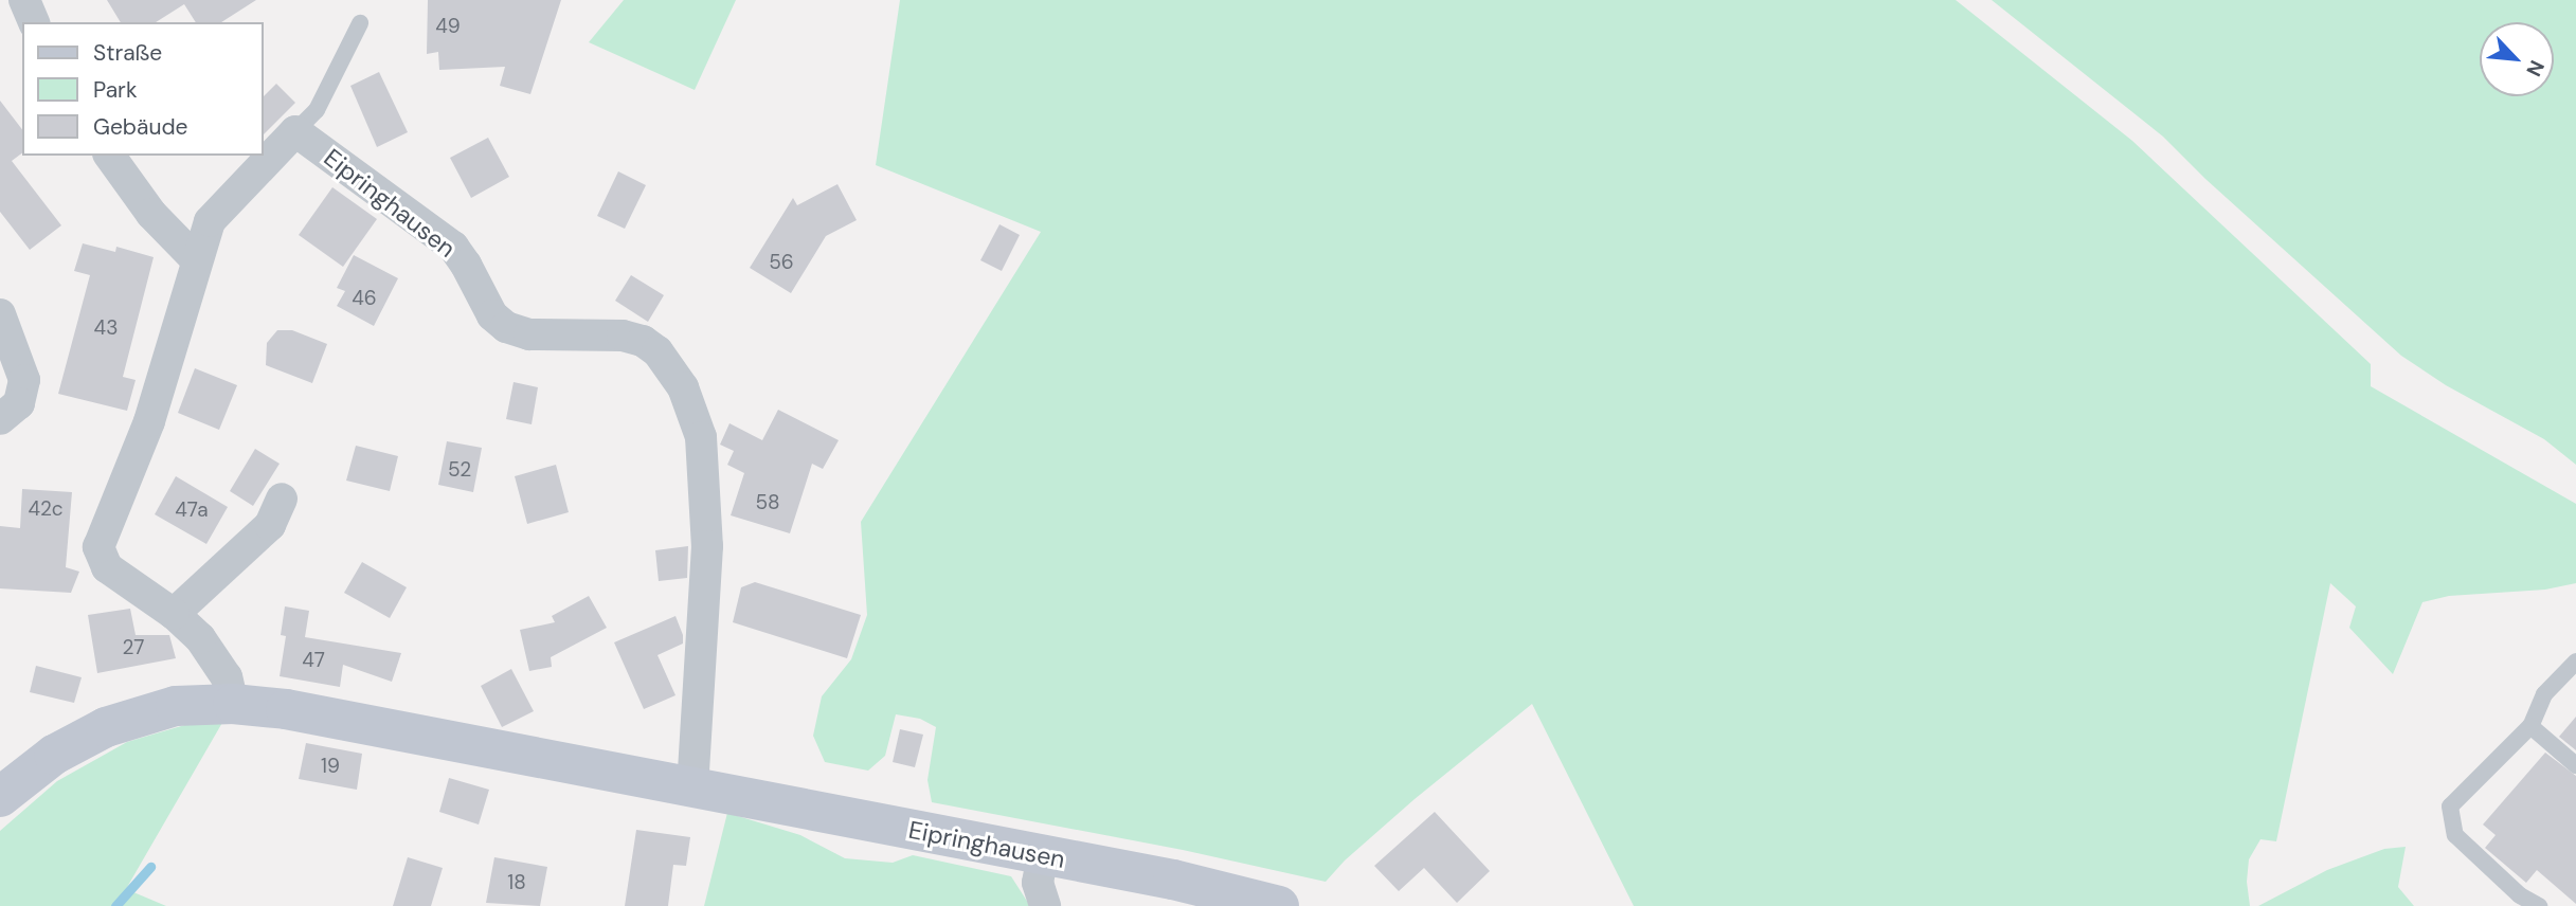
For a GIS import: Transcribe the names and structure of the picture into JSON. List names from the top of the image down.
{
  "streets": {
    "main road": ["Eipringhausen"]
  },
  "house_numbers": [
    "49",
    "56",
    "46",
    "43",
    "52",
    "58",
    "42c",
    "47a",
    "27",
    "47",
    "19",
    "18"
  ],
  "legend": ["Straße", "Park", "Gebäude"],
  "north": "bottom right"
}
